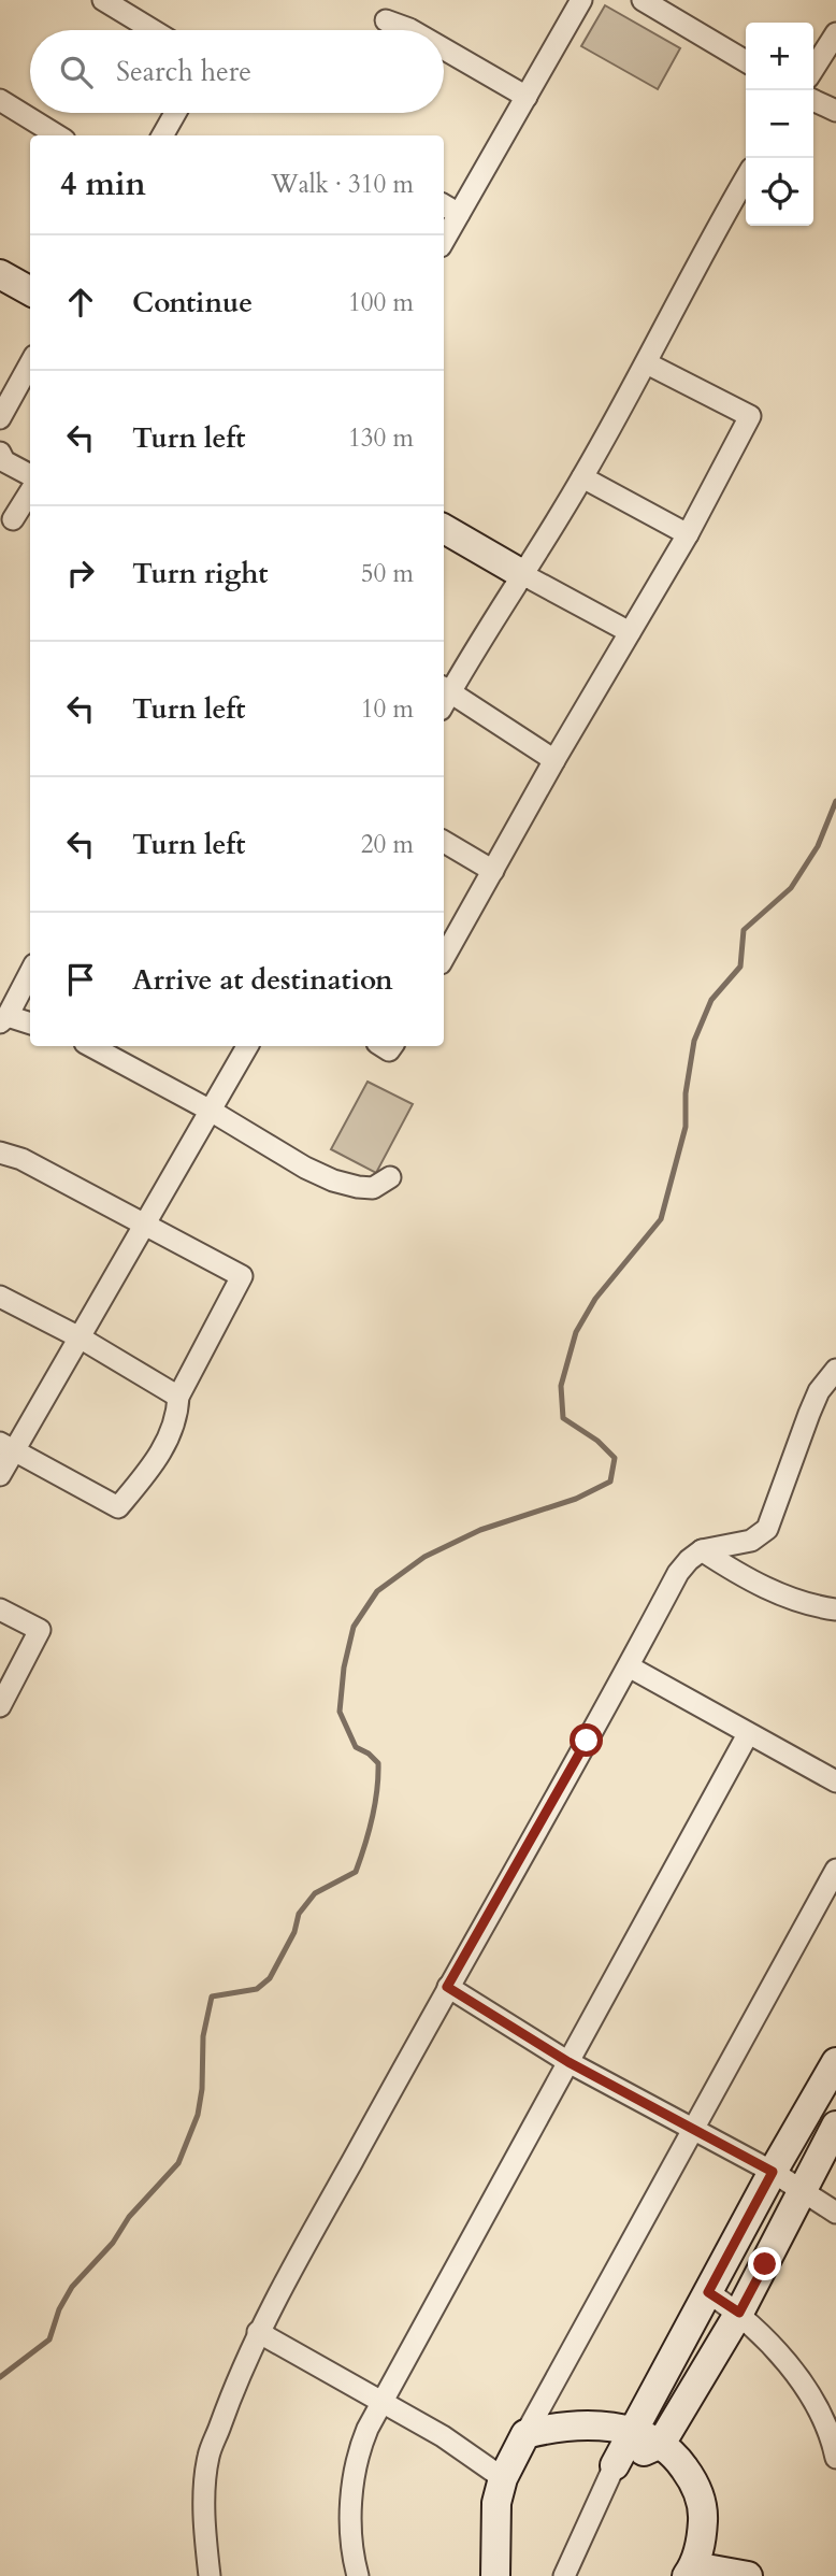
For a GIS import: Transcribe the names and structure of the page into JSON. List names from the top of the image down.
{
  "page": {
    "map_buttons": ["+", "−"],
    "search": "Search here",
    "heading": ["4 min", "Walk · 310 m"],
    "list": [
      ["Continue", "100 m"],
      ["Turn left", "130 m"],
      ["Turn right", "50 m"],
      ["Turn left", "10 m"],
      ["Turn left", "20 m"],
      "Arrive at destination"
    ]
  }
}
